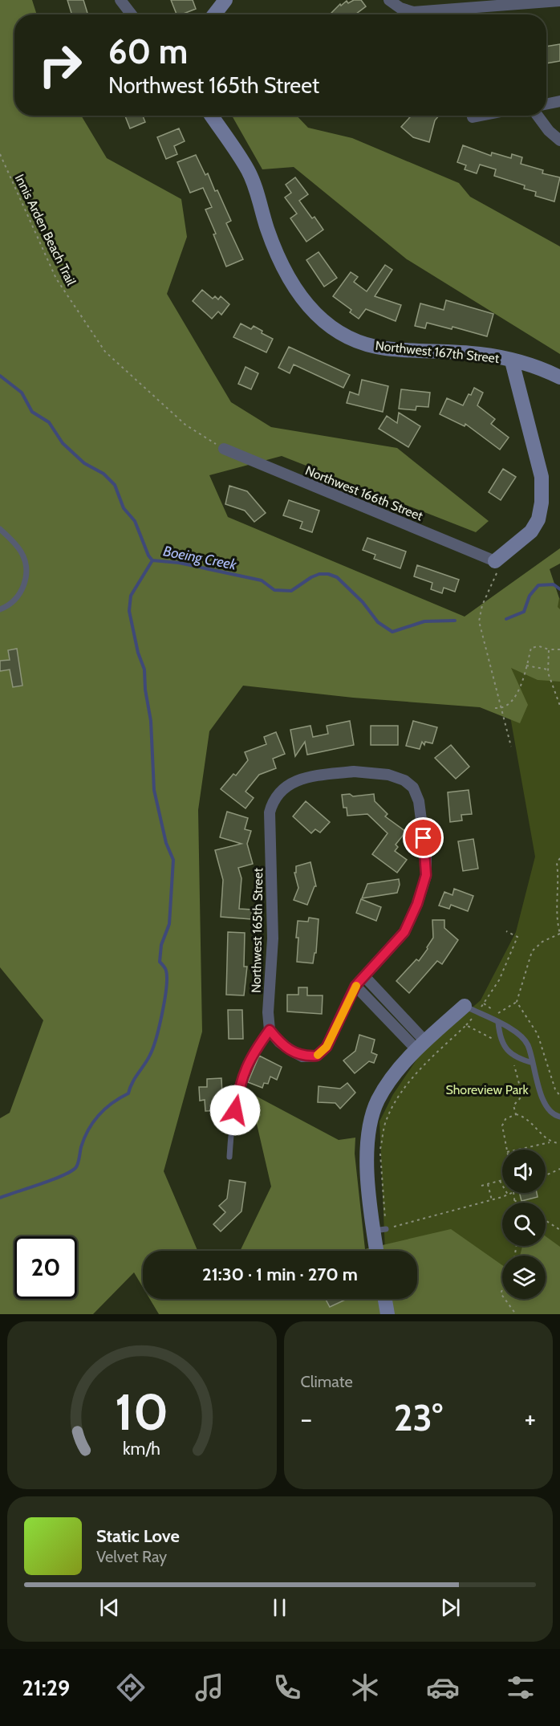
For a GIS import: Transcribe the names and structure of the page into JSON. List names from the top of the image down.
{
  "streets": {
    "street": ["Northwest 167th Street", "Northwest 166th Street", "Northwest 165th Street"],
    "path": ["Innis Arden Beach Trail"]
  },
  "crossings": [
    ["Innis Arden Beach Trail", "Northwest 166th Street"]
  ],
  "water": ["Boeing Creek"],
  "parks": ["Shoreview Park"],
  "page": {
    "turn": ["60 m", "Northwest 165th Street"],
    "limit": "20",
    "trip": "21:30 · 1 min · 270 m",
    "tile": "Climate",
    "heat": ["−", "23°", "+"],
    "song": ["Static Love", "Velvet Ray"],
    "tabs": "21:29",
    "gauge": ["10", "km/h"]
  }
}
